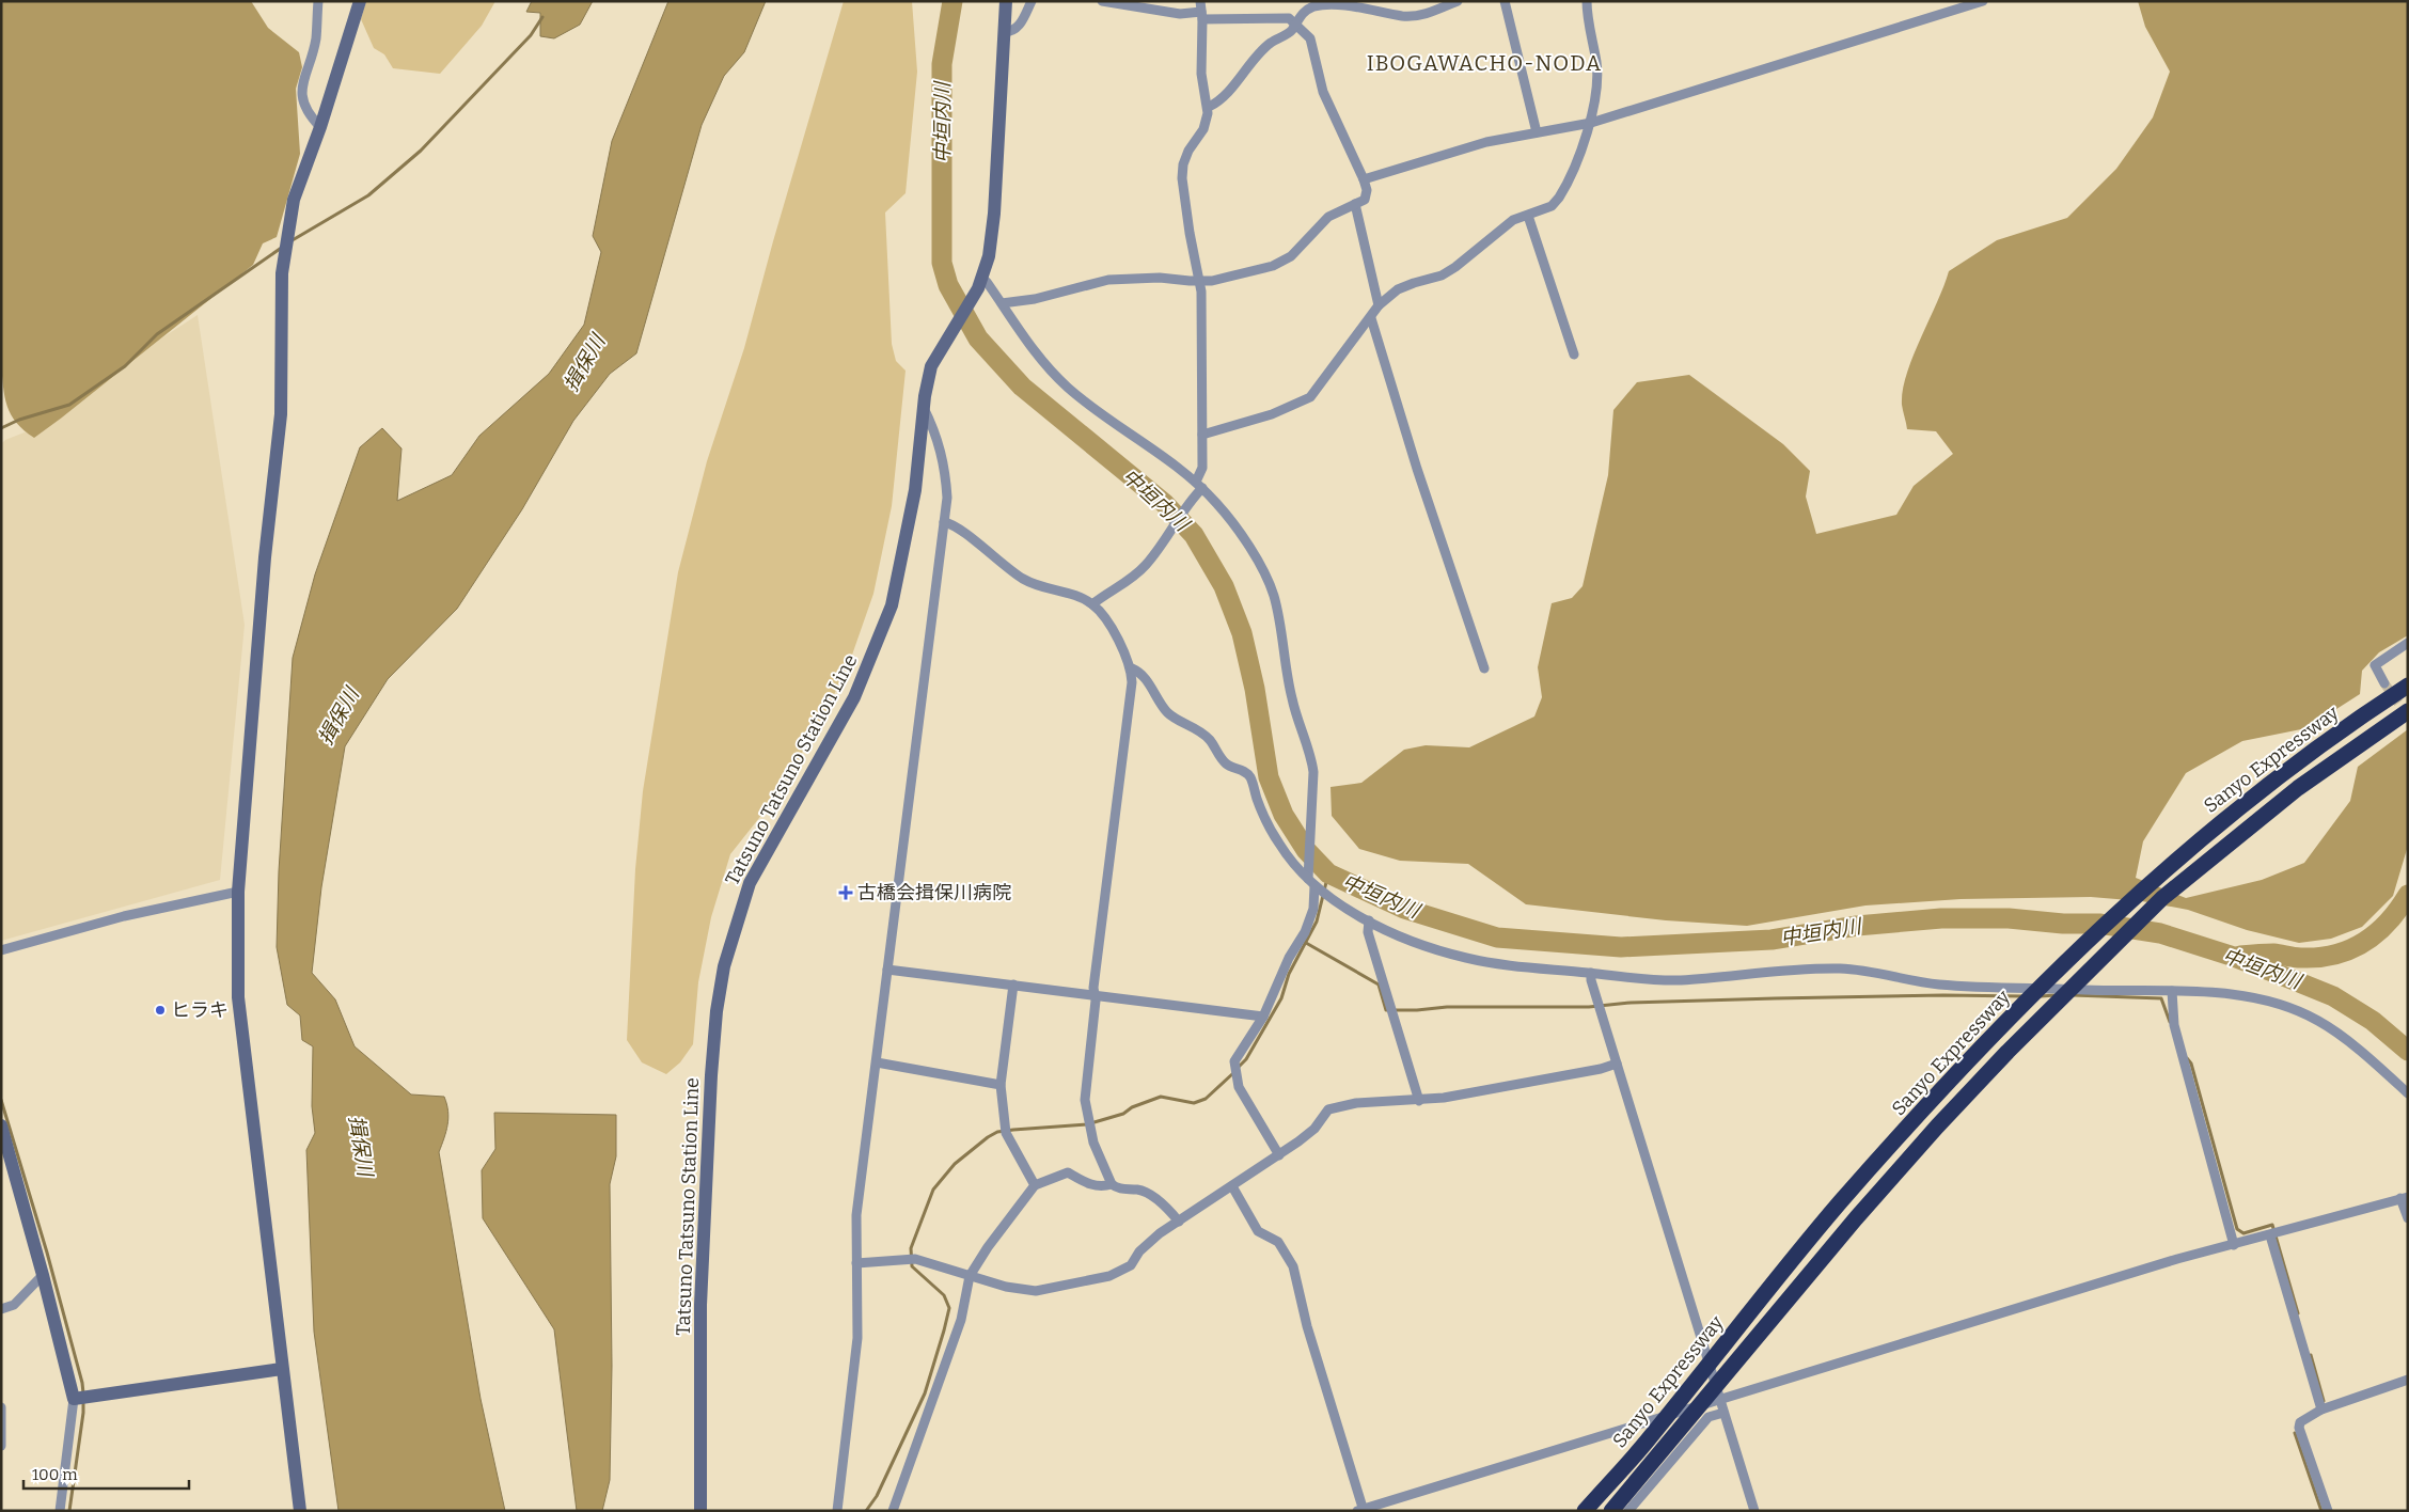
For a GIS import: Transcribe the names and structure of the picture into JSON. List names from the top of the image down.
{
  "streets": {
    "highway": ["Sanyo Expressway"],
    "street": ["Tatsuno Tatsuno Station Line"]
  },
  "districts": ["IBOGAWACHO-NODA"],
  "water": ["中垣内川", "揖保川"],
  "places": {
    "health": ["古橋会揖保川病院"],
    "other": ["ヒラキ"]
  },
  "scale_bar": "100 m"
}
